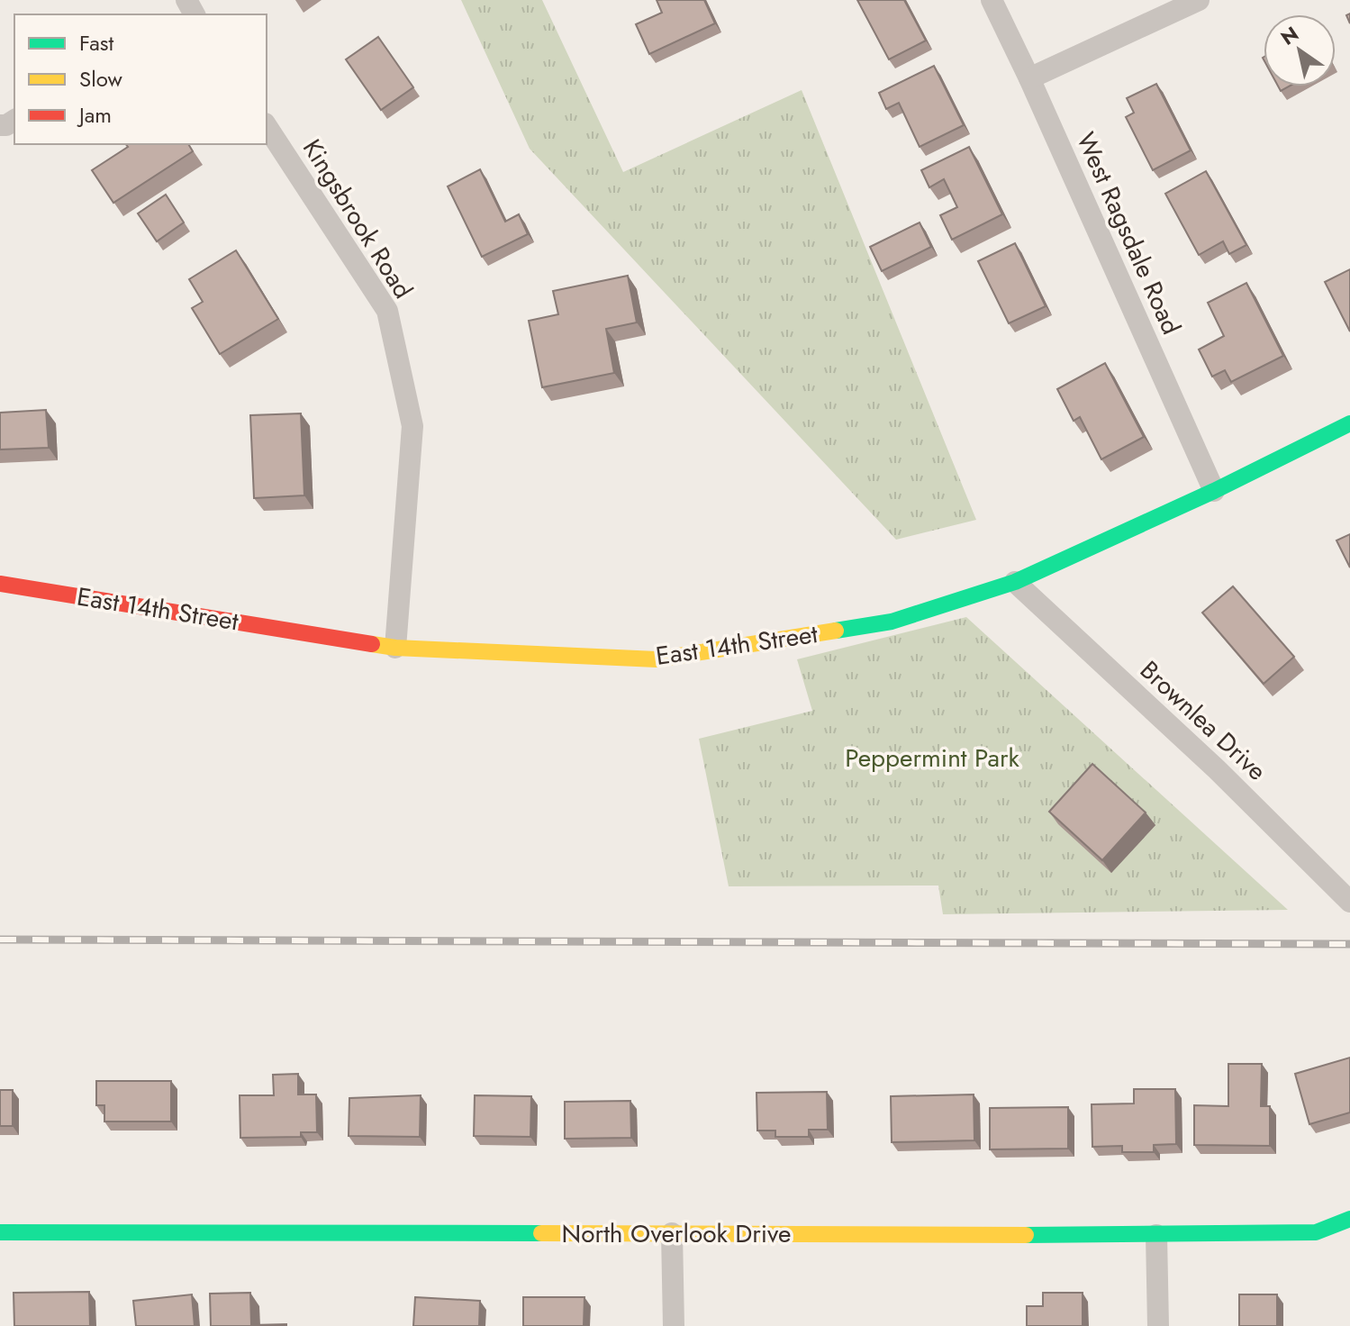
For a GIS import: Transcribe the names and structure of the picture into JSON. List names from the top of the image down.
{
  "streets": {
    "street": [
      "Kingsbrook Road",
      "West Ragsdale Road",
      "East 14th Street",
      "Brownlea Drive",
      "North Overlook Drive"
    ]
  },
  "crossings": [
    ["Kingsbrook Road", "East 14th Street"],
    ["West Ragsdale Road", "East 14th Street"],
    ["East 14th Street", "Brownlea Drive"]
  ],
  "parks": ["Peppermint Park"],
  "legend": ["Fast", "Slow", "Jam"],
  "north": "top left"
}
